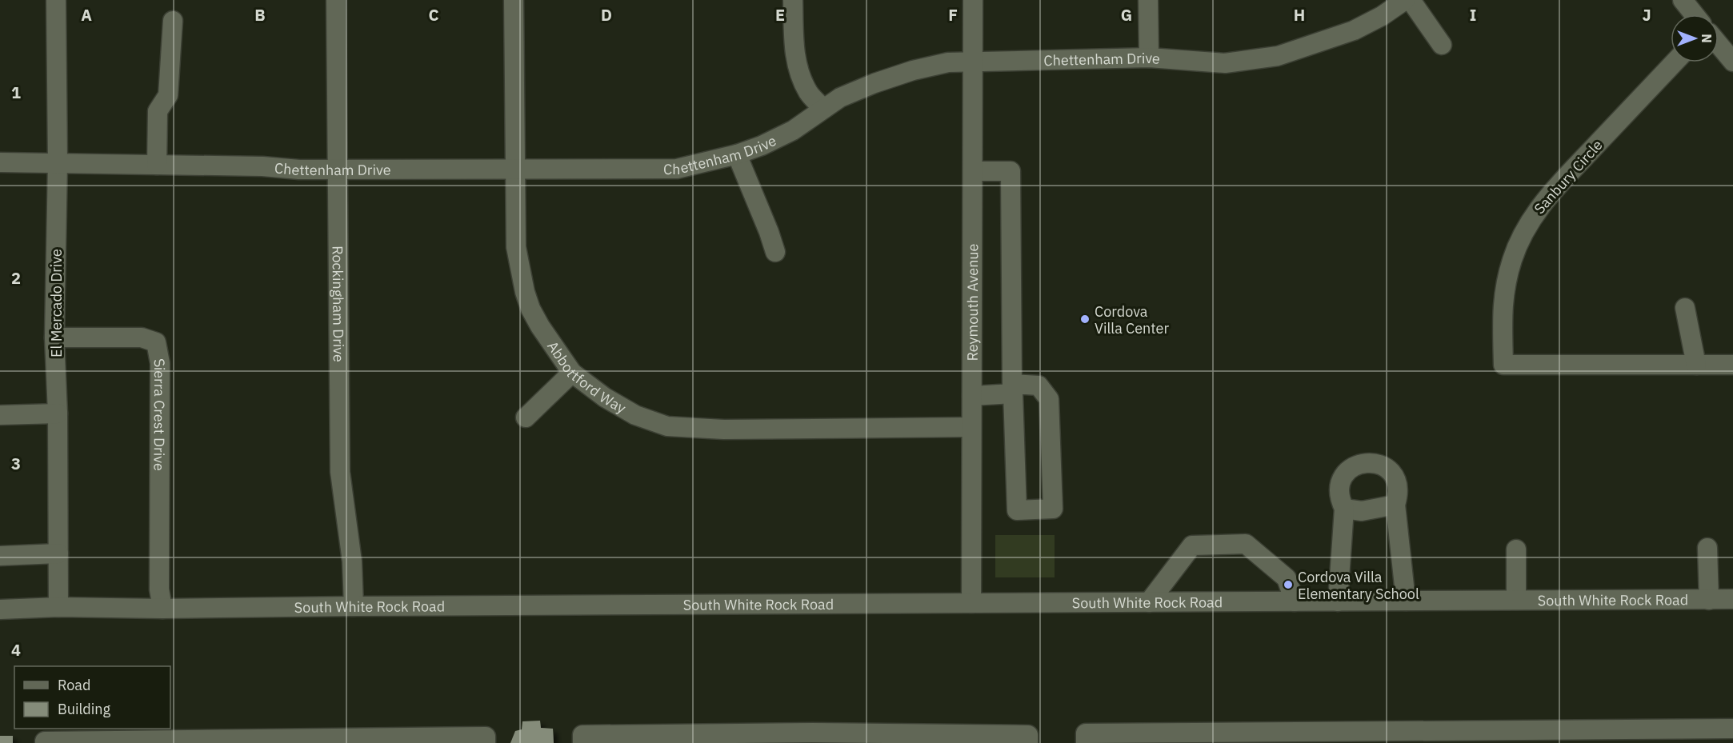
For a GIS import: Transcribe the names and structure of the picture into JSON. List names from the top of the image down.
{
  "streets": {
    "street": [
      "Chettenham Drive",
      "Sanbury Circle",
      "Reymouth Avenue",
      "El Mercado Drive",
      "Rockingham Drive",
      "Abbottford Way",
      "Sierra Crest Drive",
      "South White Rock Road"
    ]
  },
  "crossings": [
    ["Chettenham Drive", "Reymouth Avenue"],
    ["Chettenham Drive", "El Mercado Drive"],
    ["Chettenham Drive", "Rockingham Drive"],
    ["Chettenham Drive", "Abbottford Way"],
    ["Reymouth Avenue", "Abbottford Way"],
    ["Reymouth Avenue", "South White Rock Road"],
    ["El Mercado Drive", "Sierra Crest Drive"],
    ["El Mercado Drive", "South White Rock Road"],
    ["Rockingham Drive", "South White Rock Road"],
    ["Sierra Crest Drive", "South White Rock Road"]
  ],
  "places": ["Cordova Villa Center", "Cordova Villa Elementary School"],
  "legend": ["Road", "Building"],
  "north": "right",
  "grid": {
    "columns": [
      "A",
      "B",
      "C",
      "D",
      "E",
      "F",
      "G",
      "H",
      "I",
      "J"
    ],
    "rows": [
      "1",
      "2",
      "3",
      "4"
    ]
  }
}
